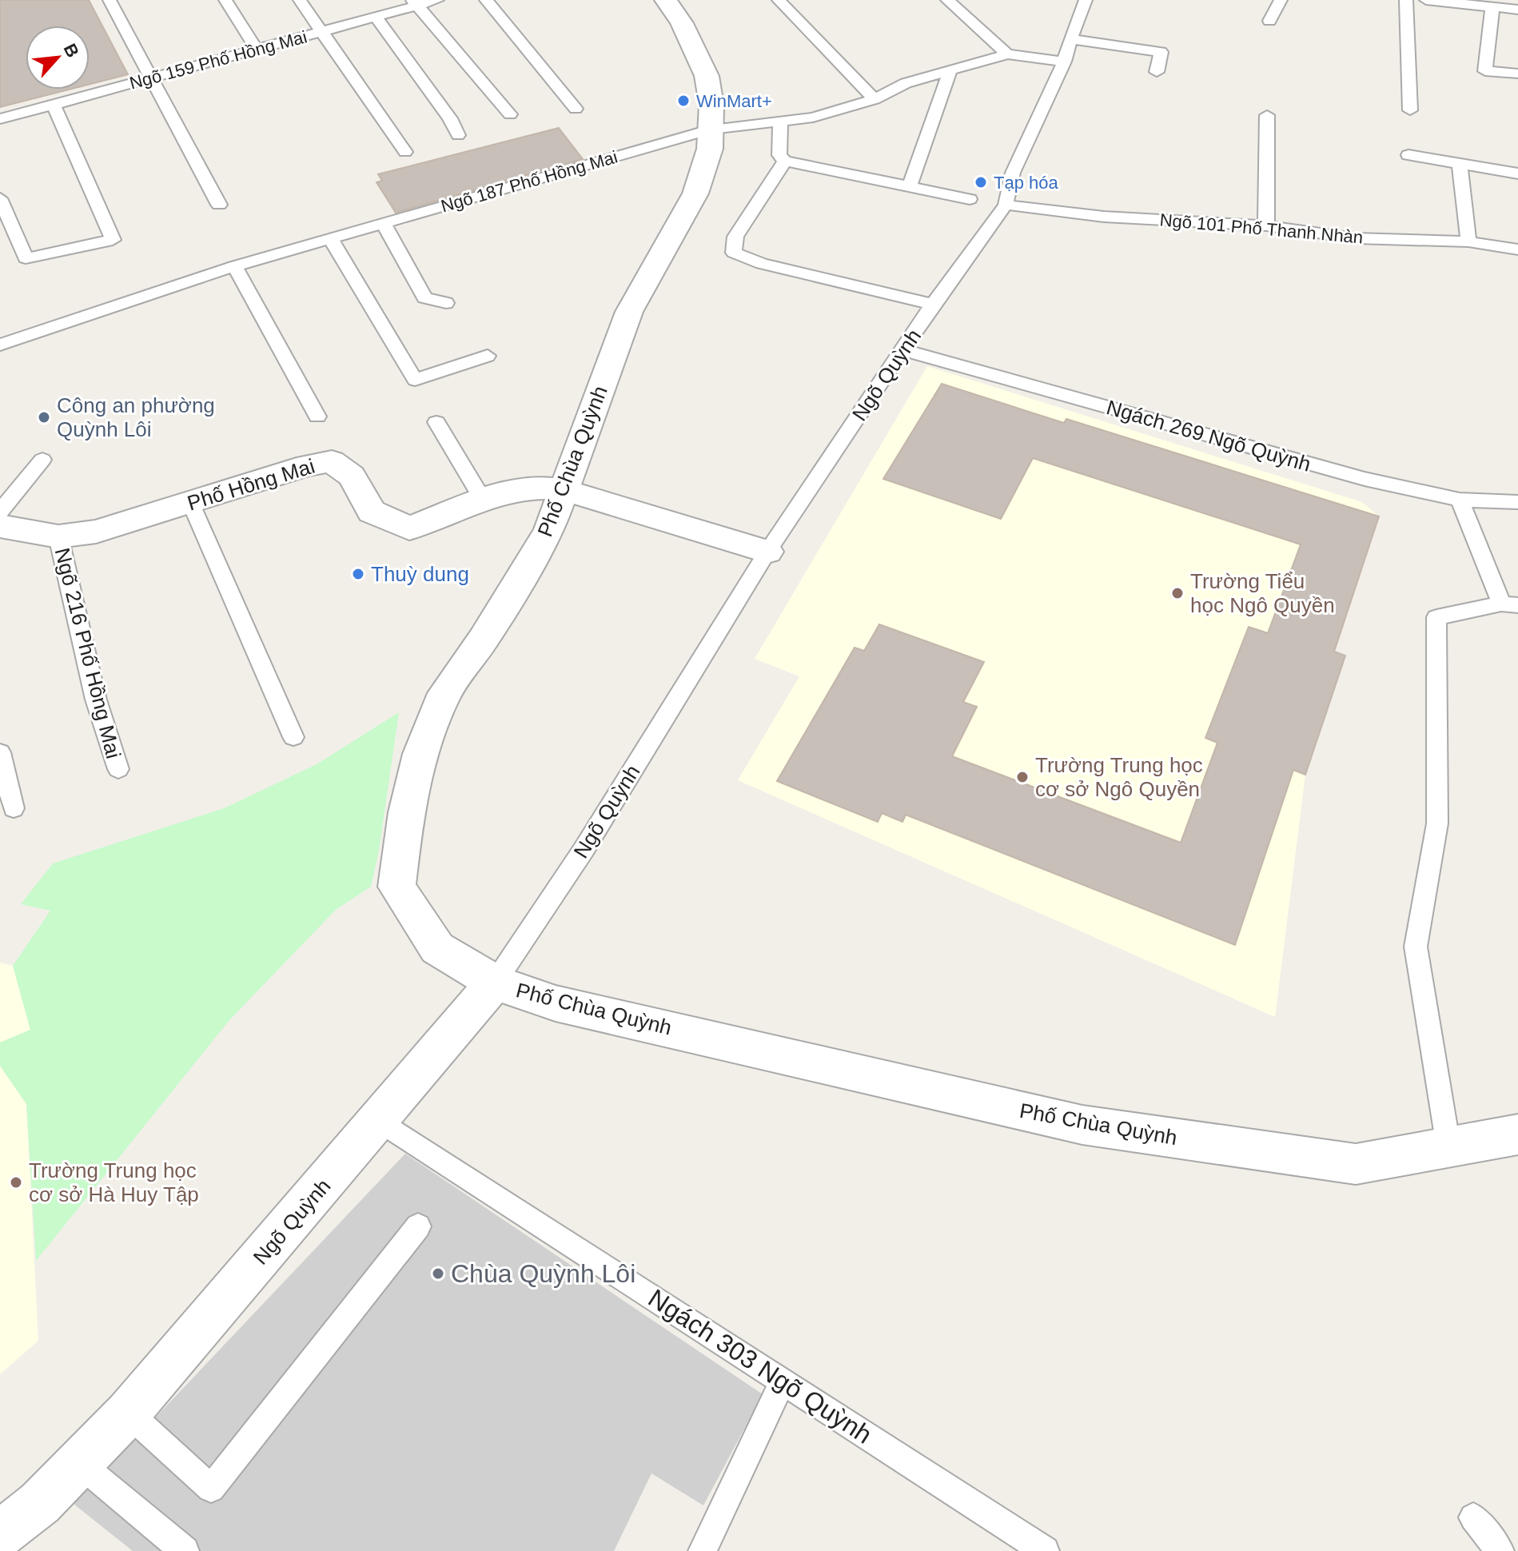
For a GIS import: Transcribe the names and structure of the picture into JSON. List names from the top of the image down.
{
  "streets": {
    "street": ["Ngõ Quỳnh", "Phố Chùa Quỳnh", "Phố Hồng Mai"],
    "lane": [
      "Ngõ 159 Phố Hồng Mai",
      "Ngõ 187 Phố Hồng Mai",
      "Ngõ 101 Phố Thanh Nhàn",
      "Ngách 269 Ngõ Quỳnh",
      "Ngõ 216 Phố Hồng Mai",
      "Ngách 303 Ngõ Quỳnh"
    ]
  },
  "crossings": [
    ["Ngõ 187 Phố Hồng Mai", "Ngõ Quỳnh"],
    ["Ngõ 187 Phố Hồng Mai", "Phố Chùa Quỳnh"],
    ["Ngõ 101 Phố Thanh Nhàn", "Ngõ Quỳnh"],
    ["Ngõ Quỳnh", "Ngách 269 Ngõ Quỳnh"],
    ["Ngõ Quỳnh", "Phố Chùa Quỳnh"],
    ["Ngõ Quỳnh", "Phố Hồng Mai"],
    ["Ngõ Quỳnh", "Ngách 303 Ngõ Quỳnh"],
    ["Phố Chùa Quỳnh", "Phố Hồng Mai"],
    ["Phố Hồng Mai", "Ngõ 216 Phố Hồng Mai"]
  ],
  "places": [
    "WinMart+",
    "Tạp hóa",
    "Công an phường Quỳnh Lôi",
    "Thuỳ dung",
    "Trường Tiểu học Ngô Quyền",
    "Trường Trung học cơ sở Ngô Quyền",
    "Trường Trung học cơ sở Hà Huy Tập",
    "Chùa Quỳnh Lôi"
  ],
  "north": "top right"
}
